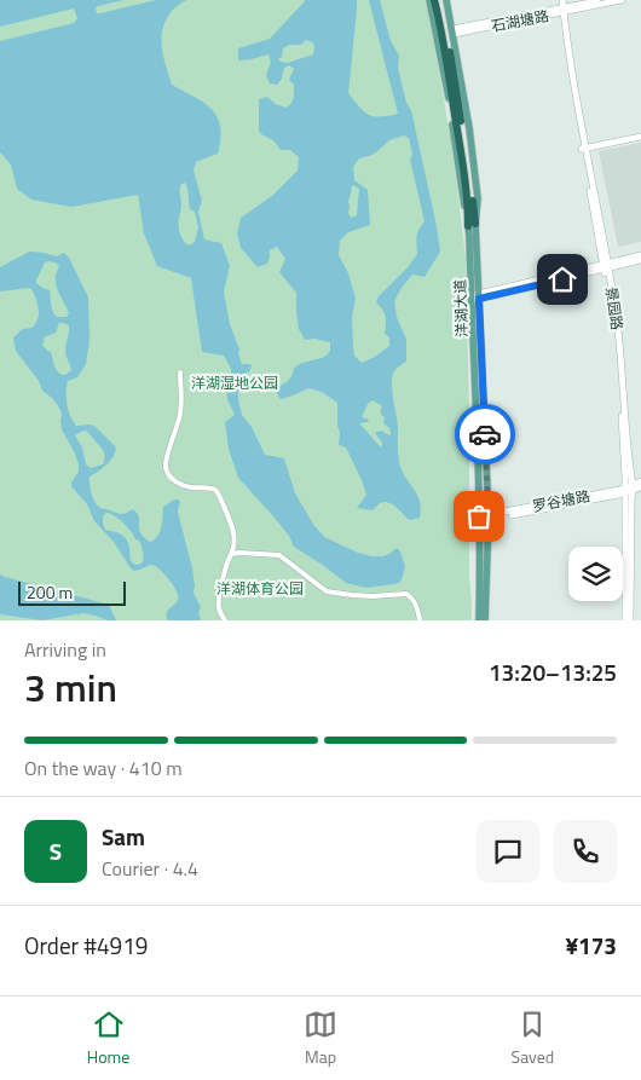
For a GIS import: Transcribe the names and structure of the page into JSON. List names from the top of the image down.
{
  "streets": {
    "main road": [
      "石湖塘路",
      "洋湖大道",
      "景园路",
      "罗谷塘路"
    ]
  },
  "crossings": [
    ["石湖塘路", "洋湖大道"],
    ["石湖塘路", "景园路"],
    ["洋湖大道", "罗谷塘路"],
    ["景园路", "罗谷塘路"]
  ],
  "parks": ["洋湖湿地公园", "洋湖体育公园"],
  "scale_bar": "200 m",
  "page": {
    "scale": "200 m",
    "heading": ["3 min", "Arriving in", "13:20–13:25"],
    "panel": [
      "Sam",
      "Courier · 4.4",
      "Order #4919",
      "¥173"
    ],
    "bar": "On the way · 410 m",
    "round": "S",
    "tabs": ["Home", "Map", "Saved"]
  }
}
